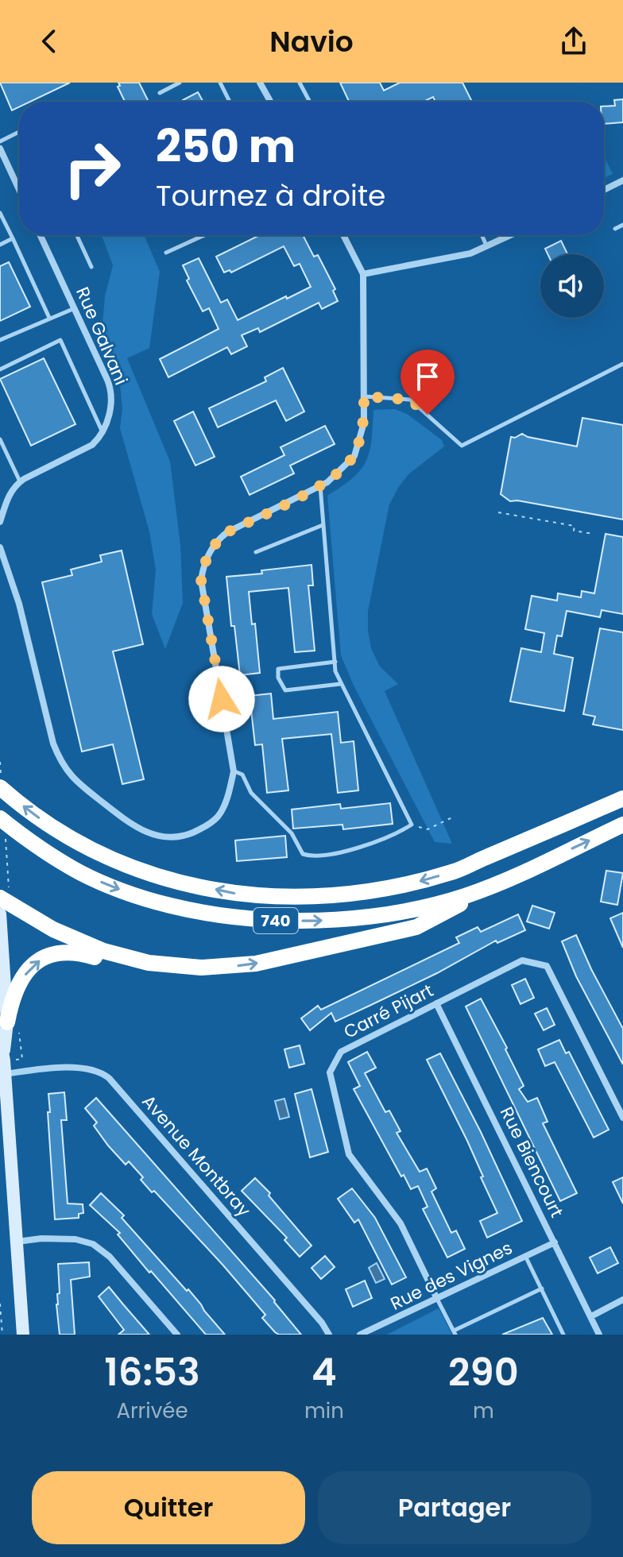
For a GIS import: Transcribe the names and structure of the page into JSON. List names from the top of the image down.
{
  "streets": {
    "highway": ["740"],
    "street": [
      "Rue Galvani",
      "Carré Pijart",
      "Avenue Montbray",
      "Rue Biencourt",
      "Rue des Vignes"
    ]
  },
  "crossings": [
    ["Carré Pijart", "Rue Biencourt"],
    ["Carré Pijart", "Rue des Vignes"],
    ["Rue Biencourt", "Rue des Vignes"]
  ],
  "page": {
    "header": "Navio",
    "turn": ["250 m", "Tournez à droite"],
    "eta": [
      "16:53",
      "Arrivée",
      "4",
      "min",
      "290",
      "m"
    ],
    "buttons": ["Quitter", "Partager"]
  }
}
